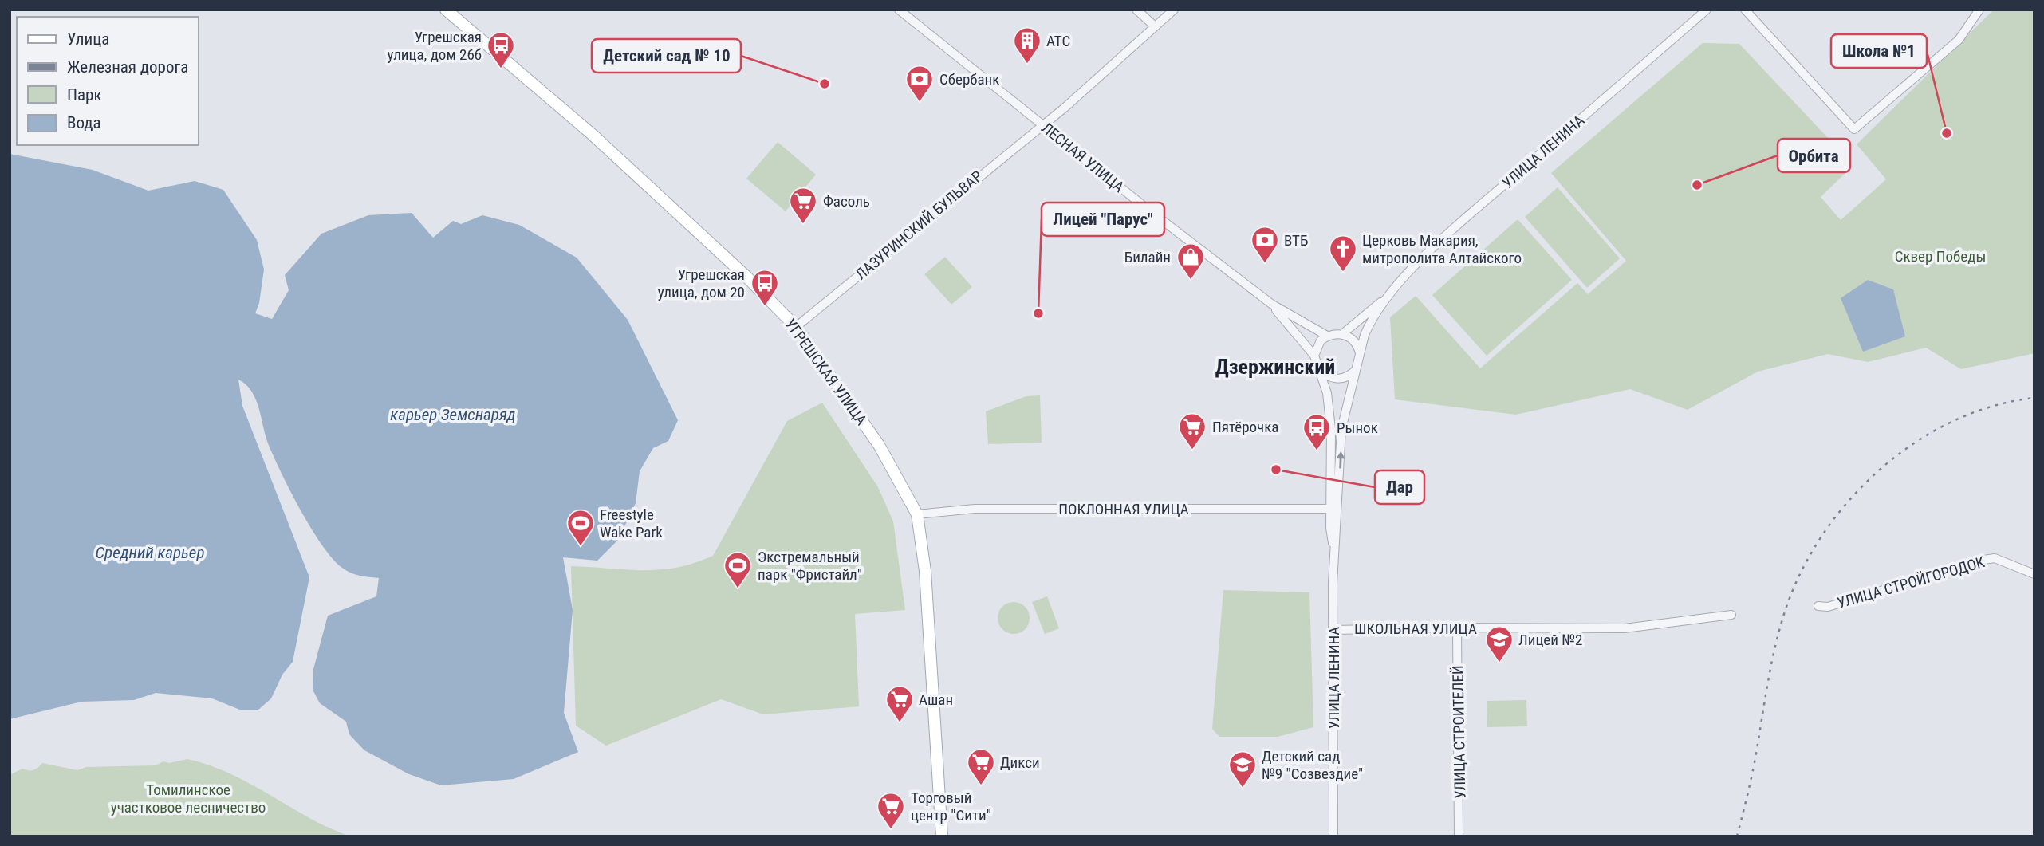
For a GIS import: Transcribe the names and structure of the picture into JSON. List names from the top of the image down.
{
  "streets": {
    "main road": ["УГРЕШСКАЯ УЛИЦА"],
    "street": [
      "УЛИЦА ЛЕНИНА",
      "ЛЕСНАЯ УЛИЦА",
      "ЛАЗУРИНСКИЙ БУЛЬВАР",
      "ПОКЛОННАЯ УЛИЦА",
      "УЛИЦА СТРОЙГОРОДОК",
      "ШКОЛЬНАЯ УЛИЦА",
      "УЛИЦА СТРОИТЕЛЕЙ"
    ]
  },
  "crossings": [
    ["УЛИЦА ЛЕНИНА", "ЛЕСНАЯ УЛИЦА"],
    ["УЛИЦА ЛЕНИНА", "ПОКЛОННАЯ УЛИЦА"],
    ["УЛИЦА ЛЕНИНА", "ШКОЛЬНАЯ УЛИЦА"],
    ["ЛЕСНАЯ УЛИЦА", "ЛАЗУРИНСКИЙ БУЛЬВАР"],
    ["ЛАЗУРИНСКИЙ БУЛЬВАР", "УГРЕШСКАЯ УЛИЦА"],
    ["УГРЕШСКАЯ УЛИЦА", "ПОКЛОННАЯ УЛИЦА"],
    ["ШКОЛЬНАЯ УЛИЦА", "УЛИЦА СТРОИТЕЛЕЙ"]
  ],
  "districts": ["Дзержинский"],
  "water": ["карьер Земснаряд", "Средний карьер"],
  "parks": ["Сквер Победы", "Томилинское участковое лесничество"],
  "places": {
    "building": ["АТС"],
    "bus stop": ["Угрешская улица, дом 26б", "Угрешская улица, дом 20", "Рынок"],
    "other": [
      "Детский сад № 10",
      "Школа №1",
      "Орбита",
      "Лицей \"Парус\"",
      "Дар"
    ],
    "bank": ["Сбербанк", "ВТБ"],
    "supermarket": [
      "Фасоль",
      "Пятёрочка",
      "Ашан",
      "Дикси",
      "Торговый центр \"Сити\""
    ],
    "church": ["Церковь Макария, митрополита Алтайского"],
    "shop": ["Билайн"],
    "sports": ["Freestyle Wake Park", "Экстремальный парк \"Фристайл\""],
    "school or university": ["Лицей №2", "Детский сад №9 \"Созвездие\""]
  },
  "legend": [
    "Улица",
    "Железная дорога",
    "Парк",
    "Вода"
  ]
}
